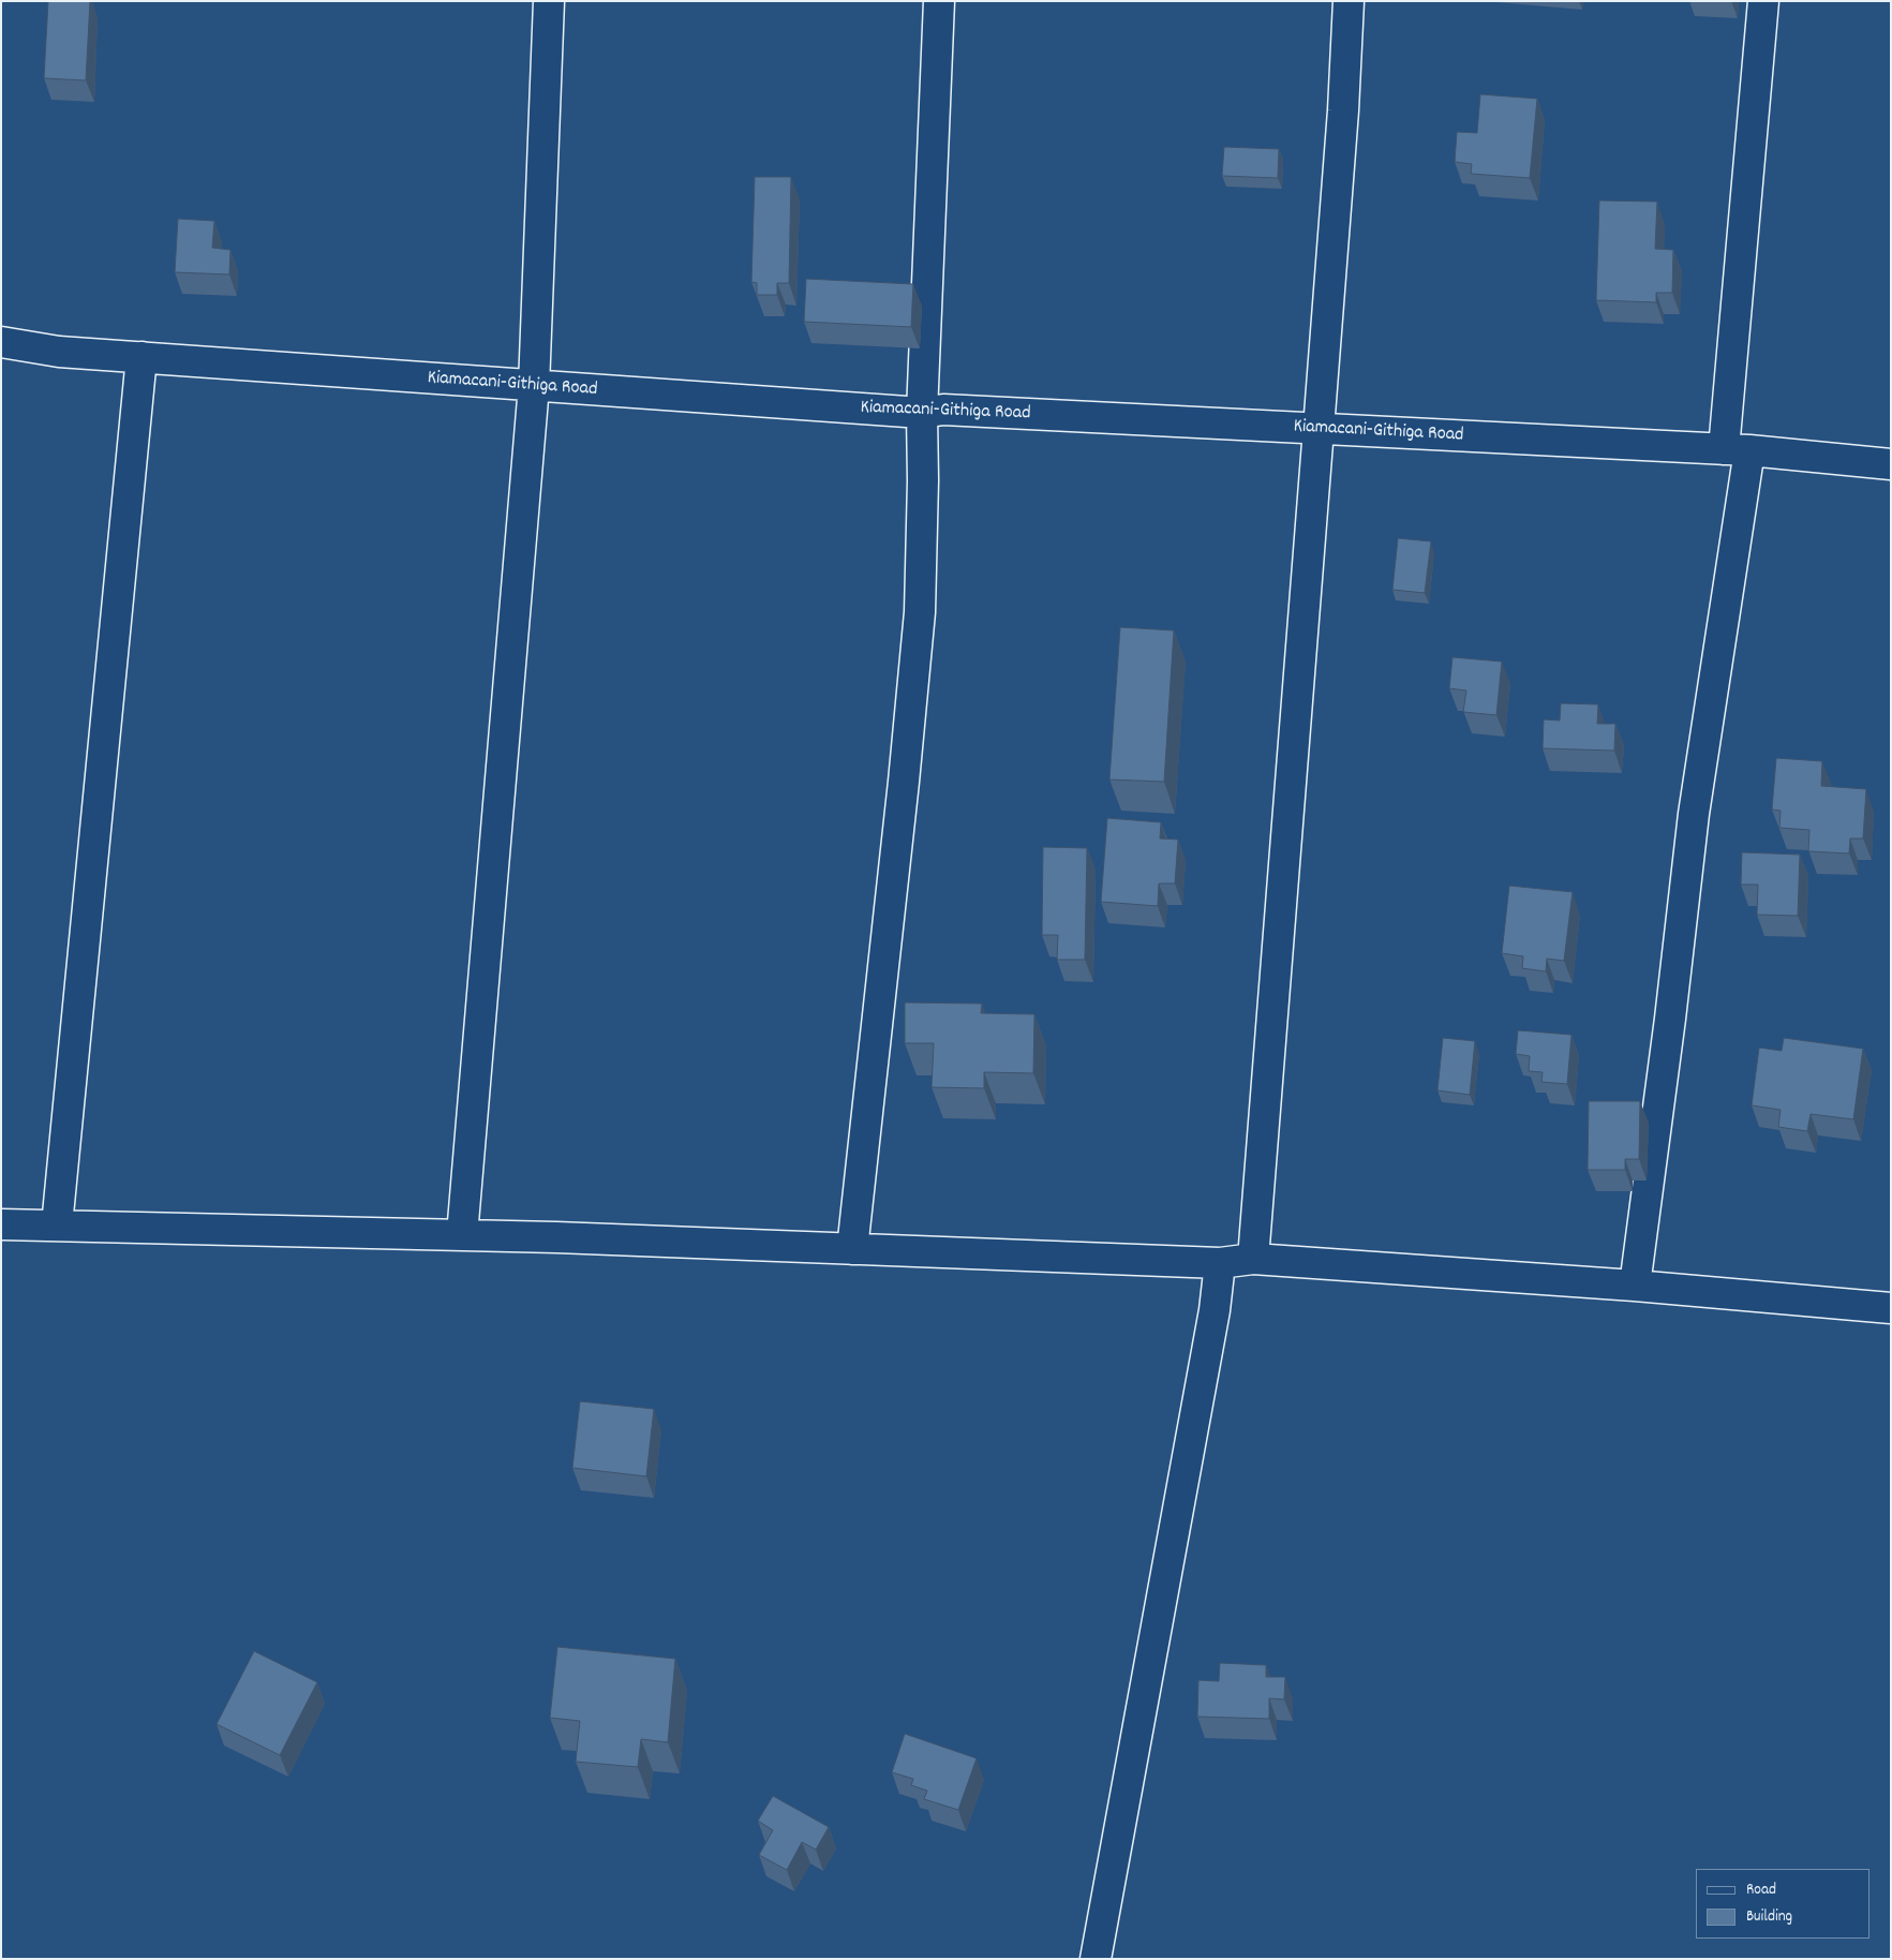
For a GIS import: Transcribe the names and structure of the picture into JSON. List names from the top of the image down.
{
  "streets": {
    "street": ["Kiamacani-Githiga Road"]
  },
  "legend": ["Road", "Building"]
}
